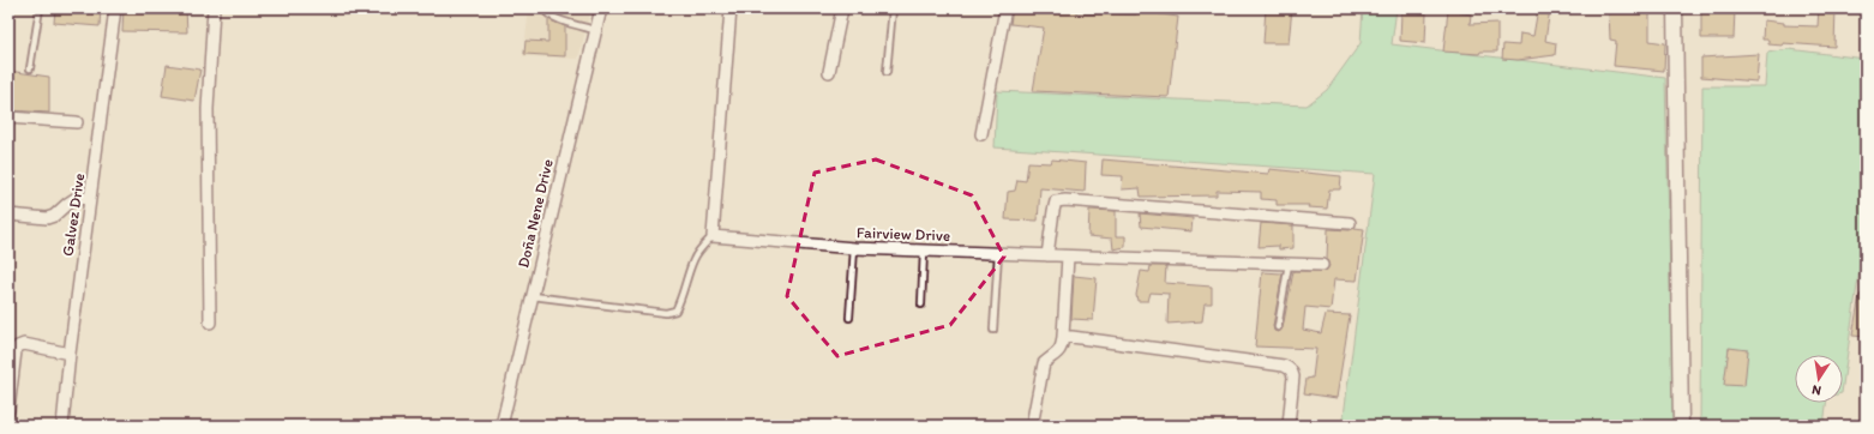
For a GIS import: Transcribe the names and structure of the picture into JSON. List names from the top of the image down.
{
  "streets": {
    "street": ["Doña Nene Drive", "Galvez Drive", "Fairview Drive"]
  },
  "north": "bottom"
}
